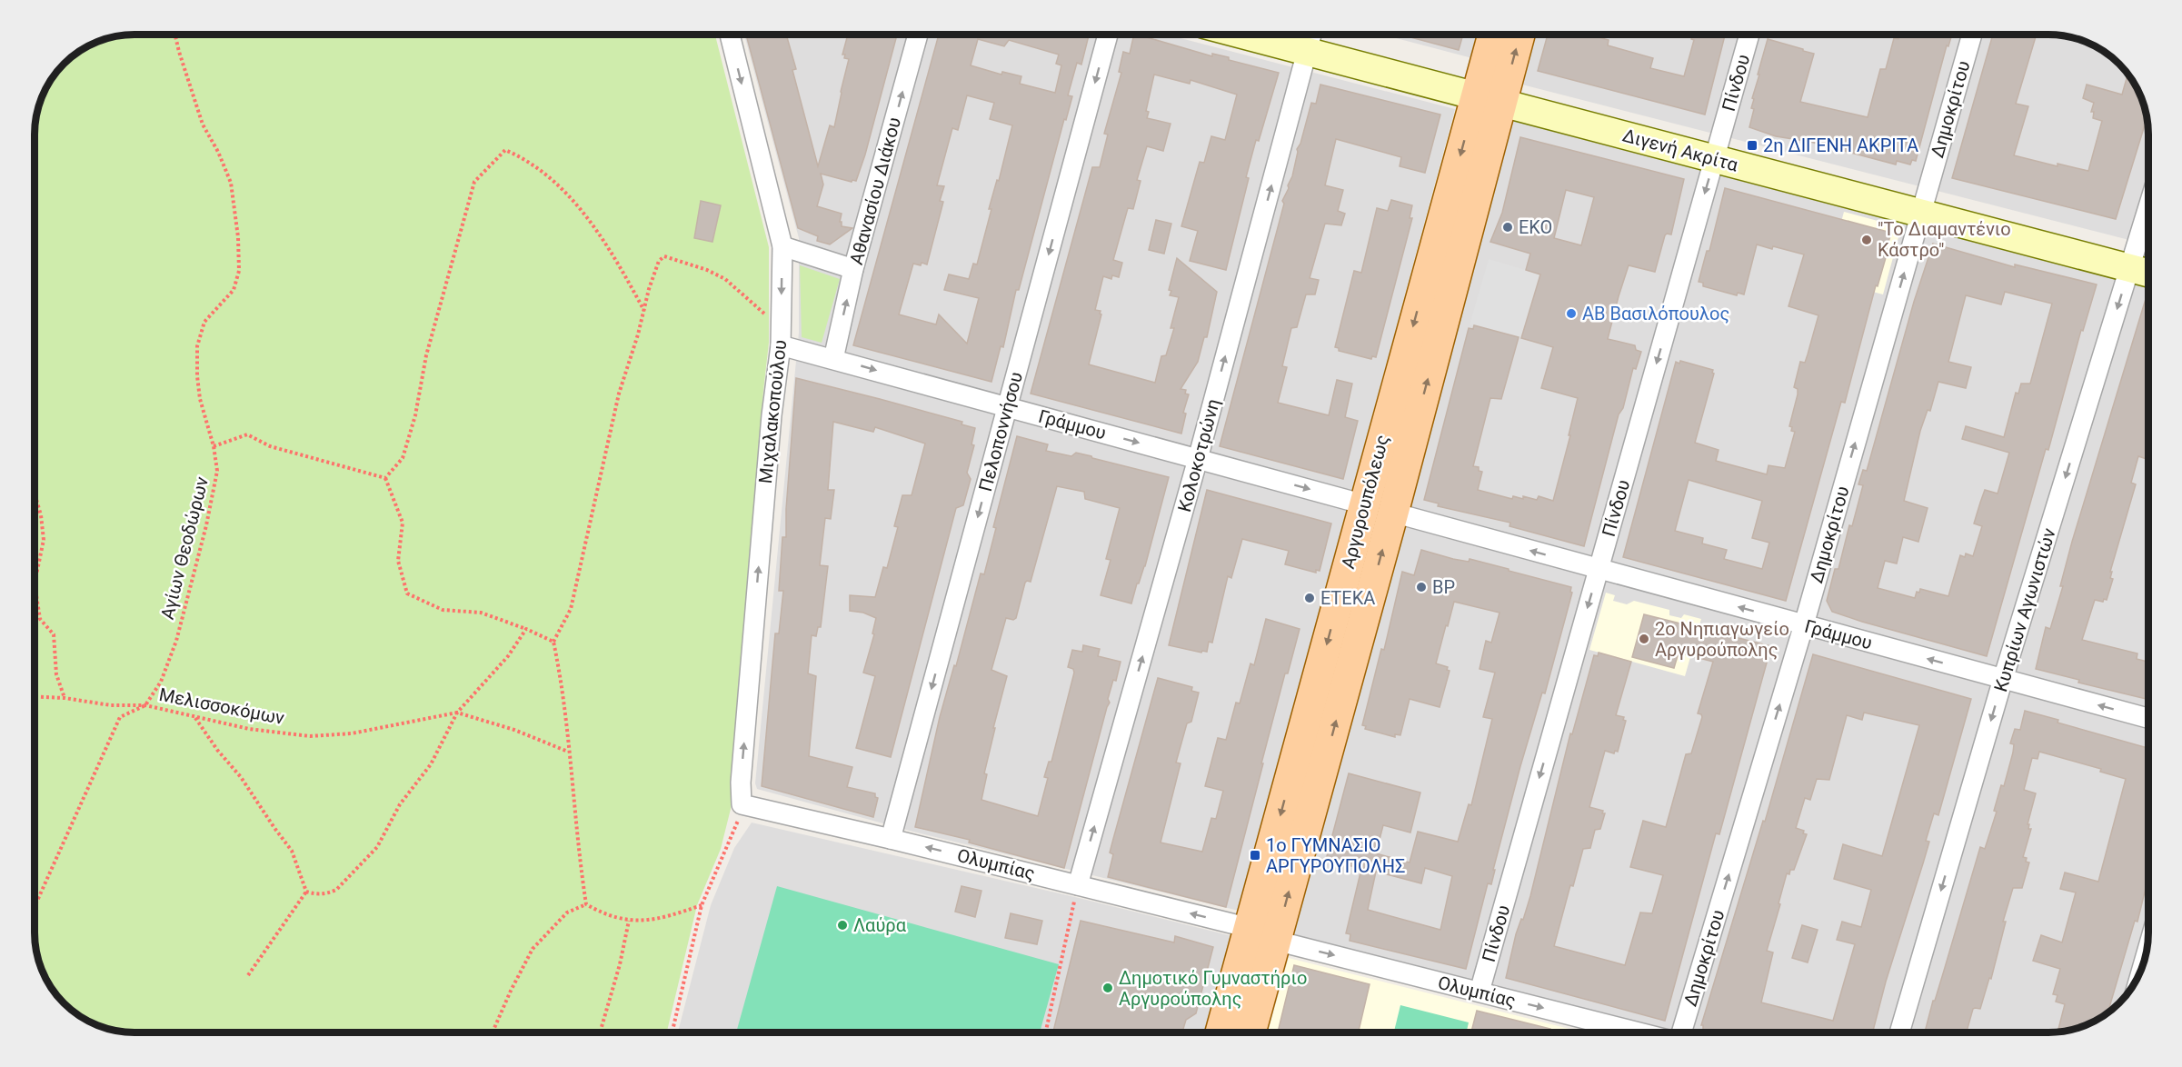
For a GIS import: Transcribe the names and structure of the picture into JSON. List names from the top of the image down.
{
  "streets": {
    "main road": ["Αργυρουπόλεως"],
    "street": [
      "Πίνδου",
      "Δημοκρίτου",
      "Διγενή Ακρίτα",
      "Αθανασίου Διάκου",
      "Μιχαλακοπούλου",
      "Γράμμου",
      "Πελοποννήσου",
      "Κολοκοτρώνη",
      "Κυπρίων Αγωνιστών",
      "Ολυμπίας"
    ],
    "path": ["Αγίων Θεοδώρων", "Μελισσοκόμων"]
  },
  "crossings": [
    ["Πίνδου", "Διγενή Ακρίτα"],
    ["Πίνδου", "Γράμμου"],
    ["Πίνδου", "Ολυμπίας"],
    ["Δημοκρίτου", "Διγενή Ακρίτα"],
    ["Δημοκρίτου", "Γράμμου"],
    ["Διγενή Ακρίτα", "Κολοκοτρώνη"],
    ["Διγενή Ακρίτα", "Αργυρουπόλεως"],
    ["Διγενή Ακρίτα", "Κυπρίων Αγωνιστών"],
    ["Αθανασίου Διάκου", "Γράμμου"],
    ["Μιχαλακοπούλου", "Γράμμου"],
    ["Μιχαλακοπούλου", "Ολυμπίας"],
    ["Γράμμου", "Πελοποννήσου"],
    ["Γράμμου", "Κολοκοτρώνη"],
    ["Γράμμου", "Αργυρουπόλεως"],
    ["Γράμμου", "Κυπρίων Αγωνιστών"],
    ["Πελοποννήσου", "Ολυμπίας"],
    ["Κολοκοτρώνη", "Ολυμπίας"],
    ["Αργυρουπόλεως", "Ολυμπίας"],
    ["Αγίων Θεοδώρων", "Μελισσοκόμων"]
  ],
  "one_way": [
    "Πίνδου",
    "Δημοκρίτου",
    "Αθανασίου Διάκου",
    "Πελοποννήσου",
    "Κολοκοτρώνη",
    "Κυπρίων Αγωνιστών"
  ],
  "places": {
    "transit": ["2η ΔΙΓΕΝΗ ΑΚΡΙΤΑ", "1ο ΓΥΜΝΑΣΙΟ ΑΡΓΥΡΟΥΠΟΛΗΣ"],
    "other": [
      "ΕΚΟ",
      "\"Το Διαμαντένιο Κάστρο\"",
      "ΑΒ Βασιλόπουλος",
      "BP",
      "ΕΤΕΚΑ",
      "2ο Νηπιαγωγείο Αργυρούπολης",
      "Λαύρα",
      "Δημοτικό Γυμναστήριο Αργυρούπολης"
    ]
  }
}
